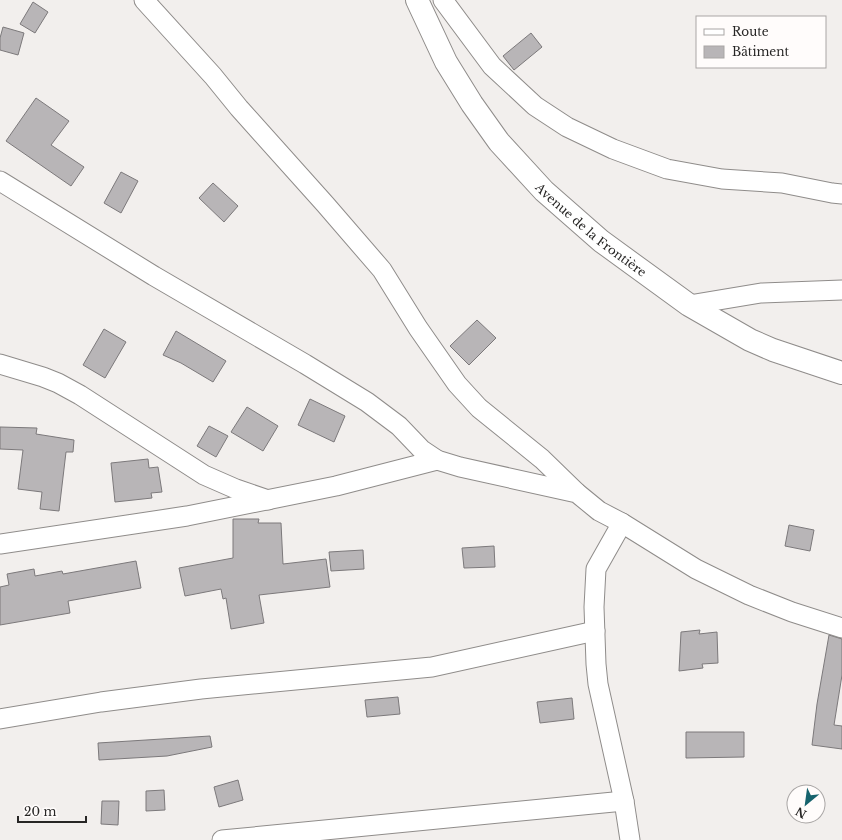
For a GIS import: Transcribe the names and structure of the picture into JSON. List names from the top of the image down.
{
  "streets": {
    "street": ["Avenue de la Frontière"]
  },
  "legend": ["Route", "Bâtiment"],
  "scale_bar": "20 m",
  "north": "bottom left"
}
